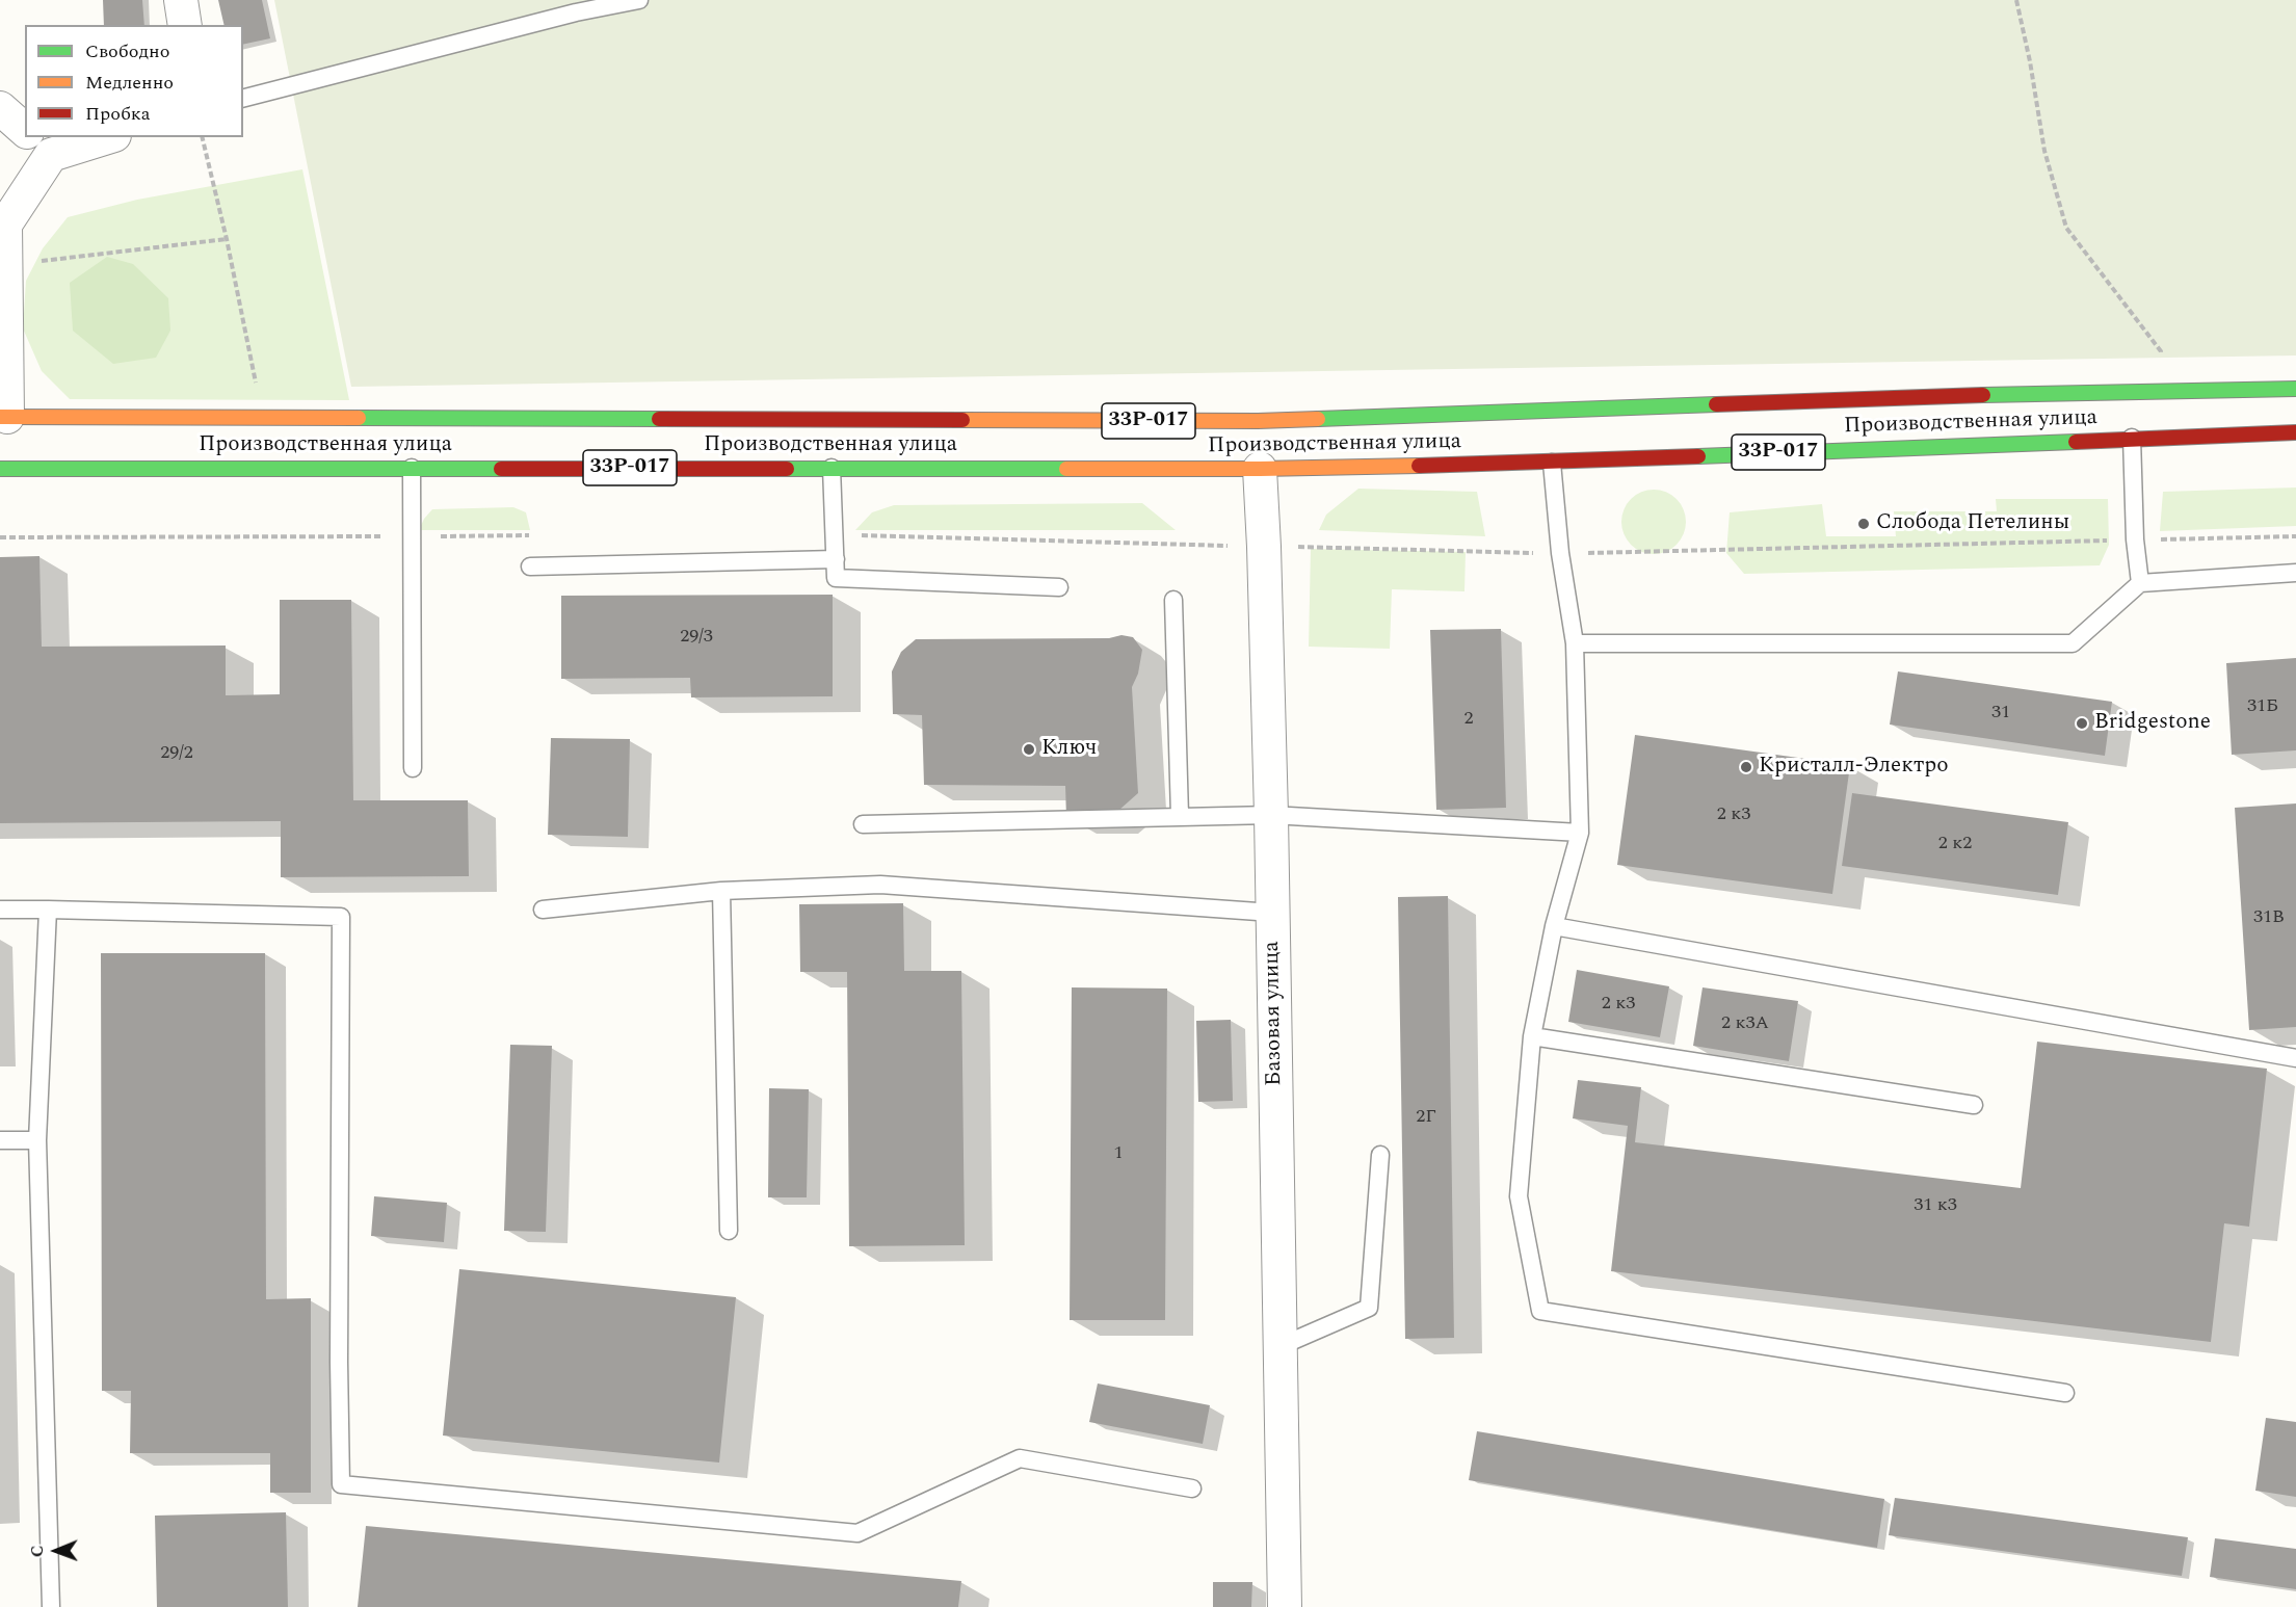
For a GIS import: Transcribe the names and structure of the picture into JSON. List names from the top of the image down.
{
  "streets": {
    "highway": ["33Р-017", "Производственная улица"],
    "street": ["Базовая улица"]
  },
  "crossings": [
    ["Производственная улица", "Базовая улица"]
  ],
  "places": [
    "Слобода Петелины",
    "Bridgestone",
    "Ключ",
    "Кристалл-Электро"
  ],
  "house_numbers": [
    "29/3",
    "31Б",
    "31",
    "2",
    "29/2",
    "2 к3",
    "2 к2",
    "31В",
    "2 к3",
    "2 к3А",
    "2Г",
    "1",
    "31 к3"
  ],
  "legend": ["Свободно", "Медленно", "Пробка"],
  "north": "left"
}
